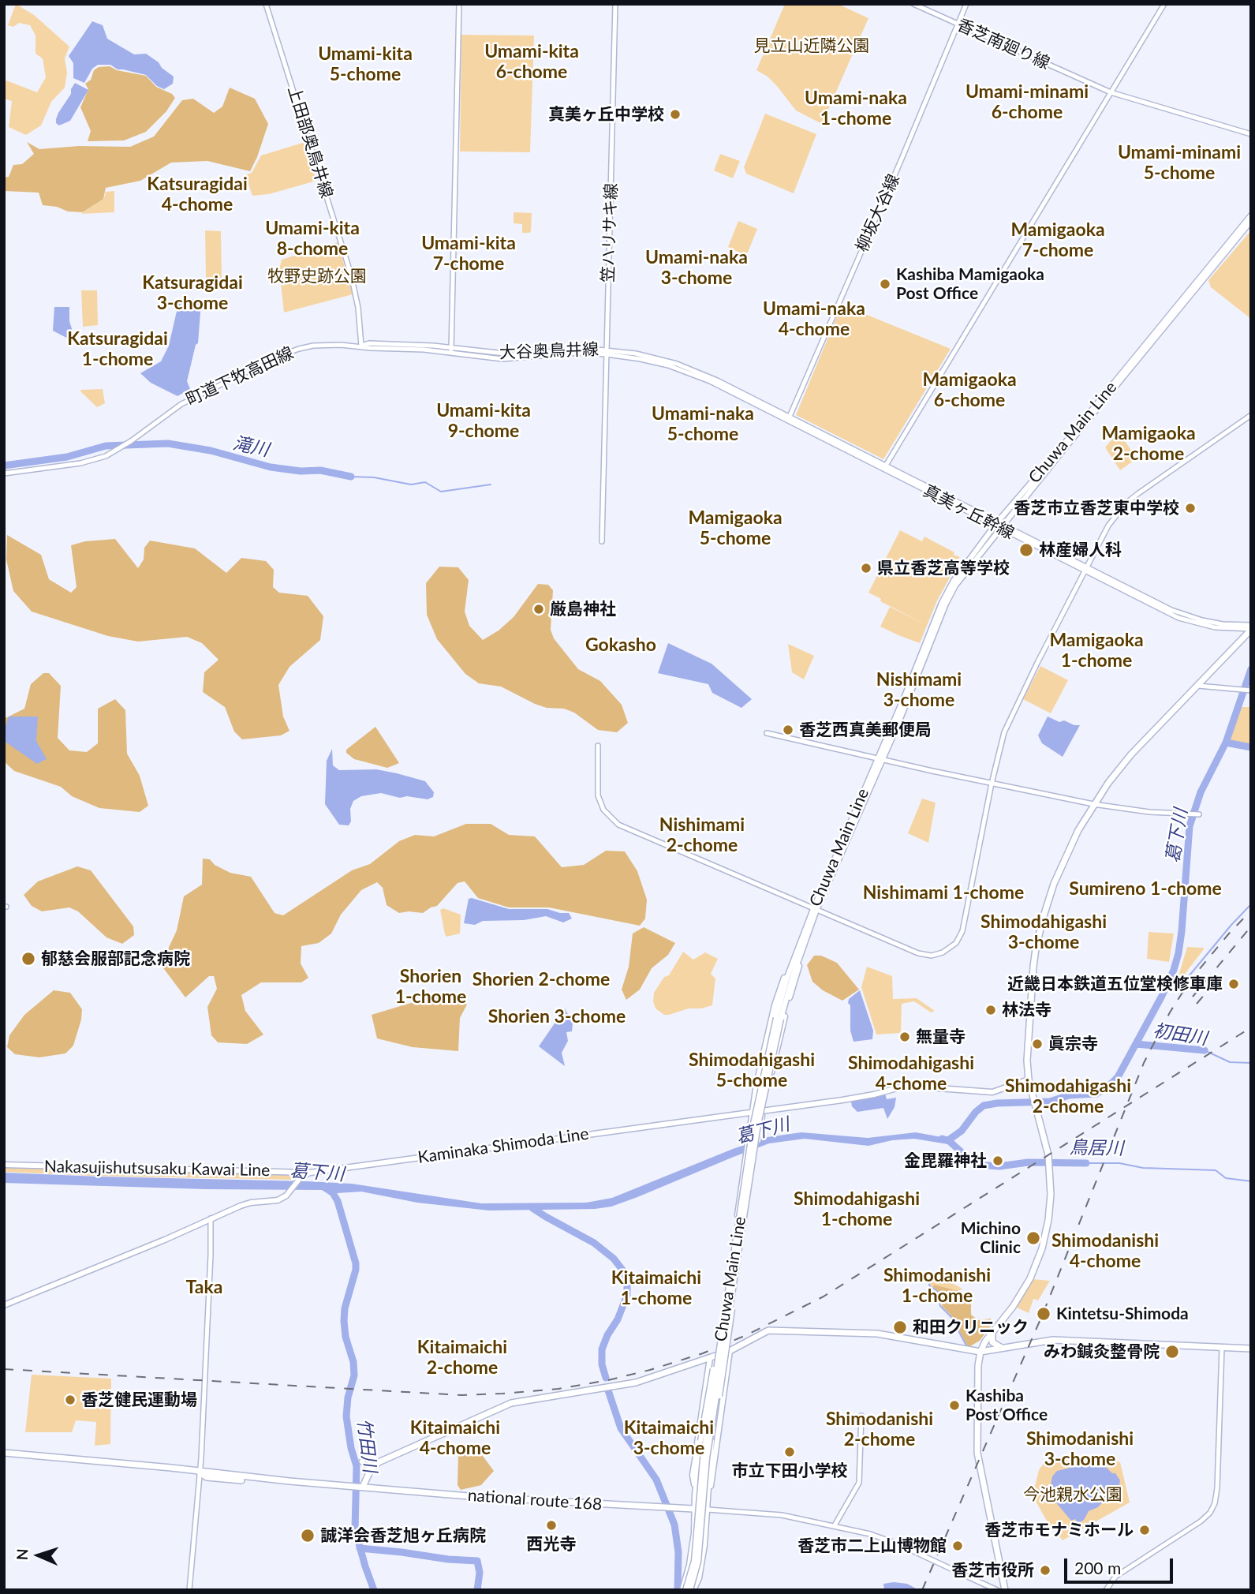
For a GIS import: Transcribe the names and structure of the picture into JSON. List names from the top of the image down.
{
  "streets": {
    "highway": ["national route 168"],
    "main road": ["Chuwa Main Line", "Kaminaka Shimoda Line", "Nakasujishutsusaku Kawai Line"],
    "street": [
      "香芝南廻り線",
      "上田部奥鳥井線",
      "柳坂大谷線",
      "笠ハリサキ線",
      "大谷奥鳥井線",
      "町道下牧高田線",
      "真美ヶ丘幹線"
    ]
  },
  "crossings": [
    ["香芝南廻り線", "柳坂大谷線"],
    ["上田部奥鳥井線", "町道下牧高田線"],
    ["柳坂大谷線", "大谷奥鳥井線"],
    ["柳坂大谷線", "真美ヶ丘幹線"],
    ["笠ハリサキ線", "大谷奥鳥井線"],
    ["大谷奥鳥井線", "町道下牧高田線"],
    ["大谷奥鳥井線", "真美ヶ丘幹線"],
    ["Chuwa Main Line", "真美ヶ丘幹線"],
    ["Kaminaka Shimoda Line", "Nakasujishutsusaku Kawai Line"]
  ],
  "districts": [
    "Umami-kita 6-chome",
    "Umami-kita 5-chome",
    "Umami-minami 6-chome",
    "Umami-naka 1-chome",
    "Umami-minami 5-chome",
    "Katsuragidai 4-chome",
    "Umami-kita 8-chome",
    "Mamigaoka 7-chome",
    "Umami-kita 7-chome",
    "Umami-naka 3-chome",
    "Katsuragidai 3-chome",
    "Umami-naka 4-chome",
    "Katsuragidai 1-chome",
    "Mamigaoka 6-chome",
    "Umami-kita 9-chome",
    "Umami-naka 5-chome",
    "Mamigaoka 2-chome",
    "Mamigaoka 5-chome",
    "Mamigaoka 1-chome",
    "Gokasho",
    "Nishimami 3-chome",
    "Nishimami 2-chome",
    "Sumireno 1-chome",
    "Nishimami 1-chome",
    "Shimodahigashi 3-chome",
    "Shorien 1-chome",
    "Shorien 2-chome",
    "Shorien 3-chome",
    "Shimodahigashi 5-chome",
    "Shimodahigashi 4-chome",
    "Shimodahigashi 2-chome",
    "Shimodahigashi 1-chome",
    "Shimodanishi 4-chome",
    "Shimodanishi 1-chome",
    "Kitaimaichi 1-chome",
    "Taka",
    "Kitaimaichi 2-chome",
    "Shimodanishi 2-chome",
    "Kitaimaichi 4-chome",
    "Kitaimaichi 3-chome",
    "Shimodanishi 3-chome"
  ],
  "water": [
    "滝川",
    "葛下川",
    "初田川",
    "鳥居川",
    "竹田川"
  ],
  "parks": ["見立山近隣公園", "牧野史跡公園", "今池親水公園"],
  "places": [
    "真美ヶ丘中学校",
    "Kashiba Mamigaoka Post Office",
    "香芝市立香芝東中学校",
    "林産婦人科",
    "県立香芝高等学校",
    "厳島神社",
    "香芝西真美郵便局",
    "郁慈会服部記念病院",
    "近畿日本鉄道五位堂検修車庫",
    "林法寺",
    "無量寺",
    "眞宗寺",
    "金毘羅神社",
    "Michino Clinic",
    "Kintetsu-Shimoda",
    "和田クリニック",
    "みわ鍼灸整骨院",
    "香芝健民運動場",
    "Kashiba Post Office",
    "市立下田小学校",
    "西光寺",
    "香芝市モナミホール",
    "誠洋会香芝旭ヶ丘病院",
    "香芝市二上山博物館",
    "香芝市役所"
  ],
  "scale_bar": "200 m",
  "north": "left"
}
